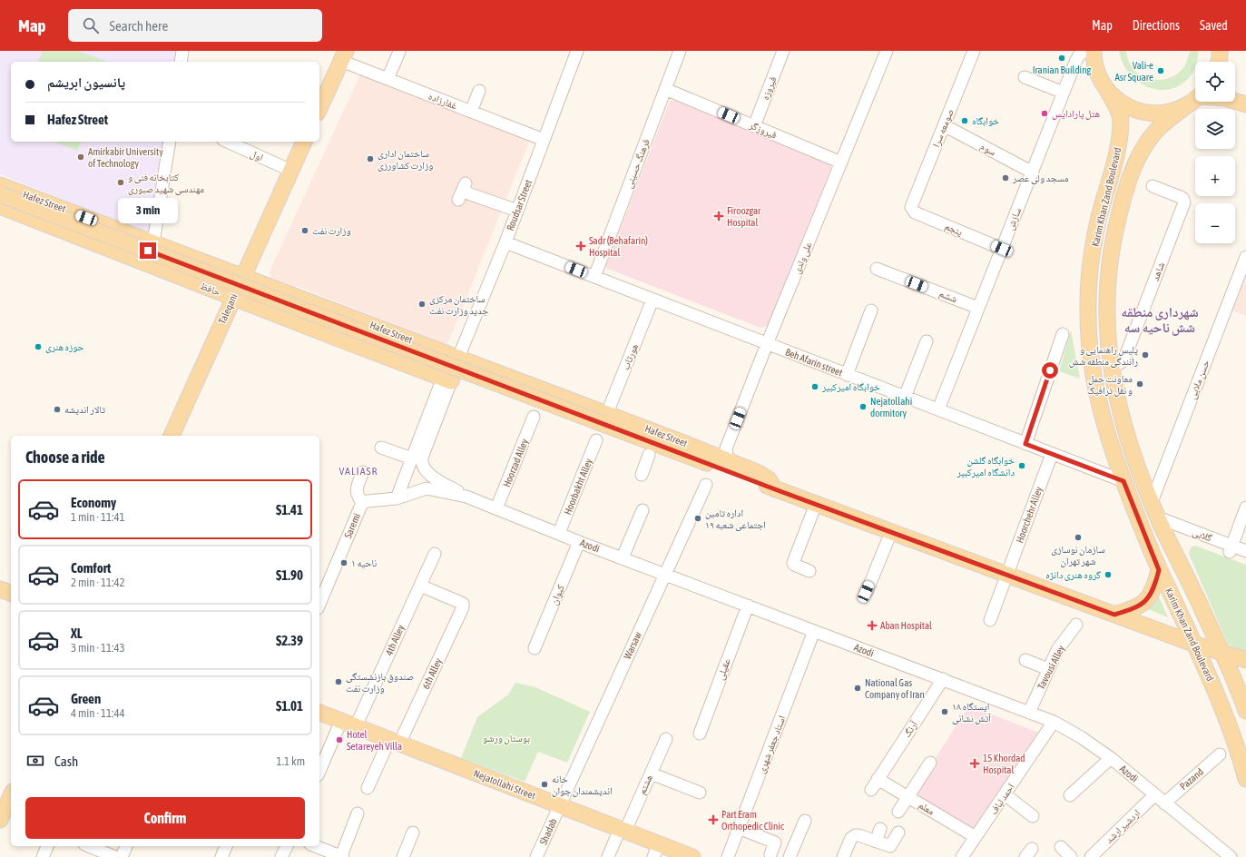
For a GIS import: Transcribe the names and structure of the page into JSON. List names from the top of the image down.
{
  "streets": {
    "main road": [
      "Karim Khan Zand Boulevard",
      "Hafez Street",
      "حافظ",
      "Taleqani",
      "Nejatollahi Street"
    ],
    "street": [
      "فیروزه",
      "غفارزاده",
      "صومعه سرا",
      "فیروزگر",
      "سوم",
      "اول",
      "فرهنگ حسینی",
      "Roudsar Street",
      "سازش",
      "پنجم",
      "علی ولدی",
      "شاهد",
      "ششم",
      "هورتاب",
      "Beh Afarin street",
      "حسن ملایی",
      "Hoorzad Alley",
      "Hoorbakht Alley",
      "Hoorchehr Alley",
      "Saremi",
      "گلابی",
      "Azodi",
      "کیوان",
      "4th Alley",
      "Warsaw",
      "Tavousi Alley",
      "عقیلی",
      "6th Alley",
      "آرنگ",
      "استاد جعفر شهری",
      "Pazand",
      "هشتم",
      "احمد لباف",
      "معلم",
      "اردشیر ارشد",
      "Shadab"
    ]
  },
  "crossings": [
    ["فیروزه", "فیروزگر"],
    ["غفارزاده", "Roudsar Street"],
    ["صومعه سرا", "سوم"],
    ["صومعه سرا", "پنجم"],
    ["فیروزگر", "فرهنگ حسینی"],
    ["فیروزگر", "علی ولدی"],
    ["سوم", "سازش"],
    ["اول", "Taleqani"],
    ["فرهنگ حسینی", "Beh Afarin street"],
    ["Karim Khan Zand Boulevard", "Hafez Street"],
    ["Karim Khan Zand Boulevard", "شاهد"],
    ["Karim Khan Zand Boulevard", "Beh Afarin street"],
    ["Karim Khan Zand Boulevard", "حسن ملایی"],
    ["Karim Khan Zand Boulevard", "گلابی"],
    ["Hafez Street", "Roudsar Street"],
    ["Hafez Street", "علی ولدی"],
    ["Hafez Street", "Taleqani"],
    ["Hafez Street", "هورتاب"],
    ["Hafez Street", "Hoorchehr Alley"],
    ["Roudsar Street", "Beh Afarin street"],
    ["سازش", "پنجم"],
    ["سازش", "ششم"],
    ["سازش", "Beh Afarin street"],
    ["علی ولدی", "Beh Afarin street"],
    ["حافظ", "Taleqani"],
    ["هورتاب", "Beh Afarin street"],
    ["Beh Afarin street", "Hoorchehr Alley"],
    ["Hoorzad Alley", "Azodi"],
    ["Hoorbakht Alley", "Azodi"],
    ["Saremi", "Azodi"],
    ["Azodi", "کیوان"],
    ["Azodi", "Warsaw"],
    ["Azodi", "Tavousi Alley"],
    ["Azodi", "عقیلی"],
    ["Azodi", "آرنگ"],
    ["Azodi", "استاد جعفر شهری"],
    ["Azodi", "Pazand"],
    ["Azodi", "احمد لباف"],
    ["Azodi", "اردشیر ارشد"],
    ["4th Alley", "6th Alley"],
    ["4th Alley", "Nejatollahi Street"],
    ["Warsaw", "Nejatollahi Street"],
    ["Warsaw", "Shadab"],
    ["6th Alley", "Nejatollahi Street"],
    ["آرنگ", "معلم"],
    ["Nejatollahi Street", "هشتم"],
    ["Nejatollahi Street", "Shadab"],
    ["احمد لباف", "معلم"]
  ],
  "districts": ["شهرداری منطقه شش ناحیه سه", "VALIASR"],
  "parks": ["بوستان ورشو"],
  "places": {
    "other": [
      "Iranian Building",
      "Vali-e Asr Square",
      "هتل پارادایس",
      "خوابگاه",
      "Amirkabir University of Technology",
      "ساختمان اداری وزارت کشاورزی",
      "مسجد ولی عصر",
      "کتابخانه فنی و مهندسی شهید صبوری",
      "وزارت نفت",
      "ساختمان مرکزی جدید وزارت نفت",
      "حوزه هنری",
      "پلیس راهنمایی و رانندگی منطقه شش",
      "معاونت حمل و نقل ترافیک",
      "خوابگاه امیرکبیر",
      "Nejatollahi dormitory",
      "تالار اندیشه",
      "خوابگاه گلشن دانشگاه امیرکبیر",
      "اداره تامین اجتماعی شعبه ۱۹",
      "سازمان نوسازی شهر تهران",
      "ناحیه ۱",
      "گروه هنری دانژه",
      "صندوق بازنشستگی وزارت نفت",
      "National Gas Company of Iran",
      "ایستگاه ۱۸ آتش نشانی",
      "Hotel Setareyeh Villa",
      "خانه اندیشمندان جوان"
    ],
    "health": [
      "Firoozgar Hospital",
      "Sadr (Behafarin) Hospital",
      "Aban Hospital",
      "15 Khordad Hospital",
      "Part Eram Orthopedic Clinic"
    ]
  },
  "page": {
    "header": "Map",
    "search": "Search here",
    "nav": ["Map", "Directions", "Saved"],
    "map_buttons": ["+", "−"],
    "banner": ["پانسیون ابریشم", "Hafez Street"],
    "bubble": "3 min",
    "heading": "Choose a ride",
    "list": [
      {
        "name": "Economy",
        "note": "1 min · 11:41",
        "value": "$1.41"
      },
      {
        "name": "Comfort",
        "note": "2 min · 11:42",
        "value": "$1.90"
      },
      {
        "name": "XL",
        "note": "3 min · 11:43",
        "value": "$2.39"
      },
      {
        "name": "Green",
        "note": "4 min · 11:44",
        "value": "$1.01"
      }
    ],
    "pay": ["Cash", "1.1 km"],
    "buttons": "Confirm"
  }
}
